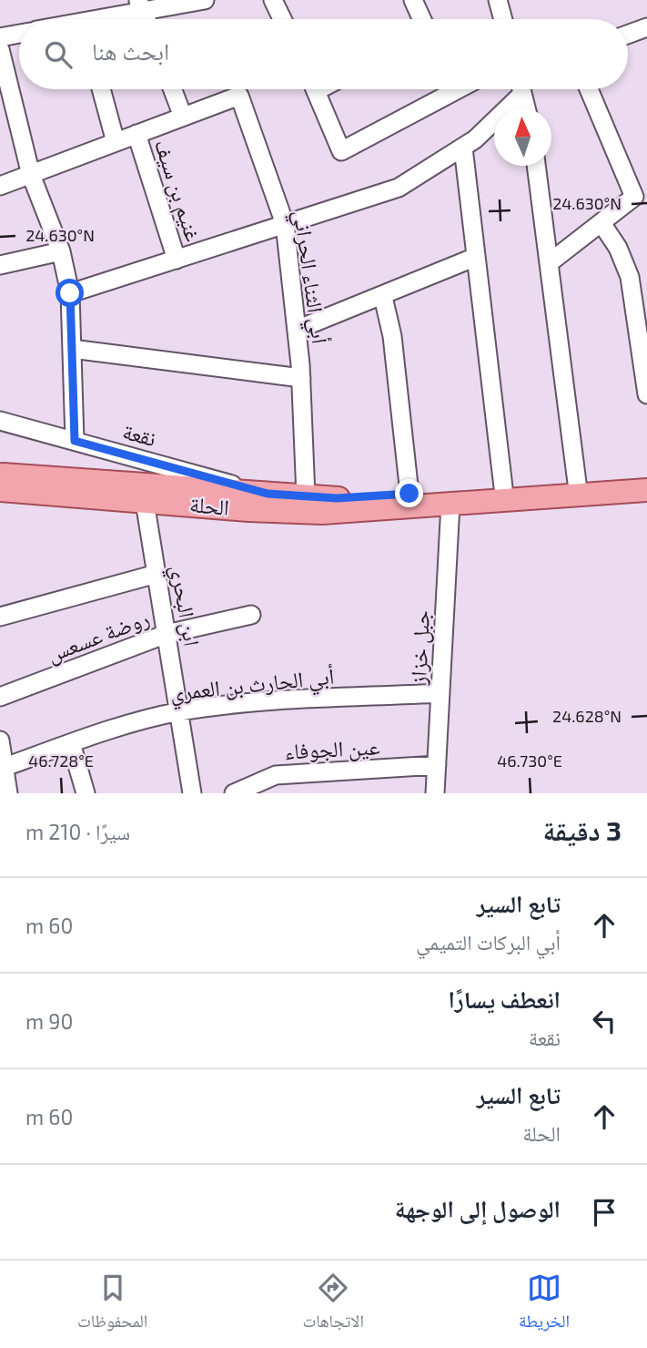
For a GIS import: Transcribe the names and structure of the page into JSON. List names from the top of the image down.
{
  "streets": {
    "main road": ["الحلة"],
    "street": [
      "غنيم بن سيف",
      "أبي الثناء الحراني",
      "نقعة",
      "ابن البحري",
      "روضة عسعس",
      "جبل خزاز",
      "أبي الحارث بن العمري",
      "عين الجوفاء"
    ]
  },
  "crossings": [
    ["غنيم بن سيف", "أبي الثناء الحراني"],
    ["أبي الثناء الحراني", "الحلة"],
    ["نقعة", "الحلة"],
    ["الحلة", "ابن البحري"],
    ["الحلة", "جبل خزاز"],
    ["ابن البحري", "روضة عسعس"],
    ["ابن البحري", "أبي الحارث بن العمري"],
    ["جبل خزاز", "أبي الحارث بن العمري"],
    ["جبل خزاز", "عين الجوفاء"]
  ],
  "north": "top",
  "page": {
    "search": "ابحث هنا",
    "heading": ["3 دقيقة", "سيرًا · 210 m"],
    "list": [
      ["تابع السير", "أبي البركات التميمي", "60 m"],
      ["انعطف يسارًا", "نقعة", "90 m"],
      ["تابع السير", "الحلة", "60 m"],
      "الوصول إلى الوجهة"
    ],
    "nav": ["الخريطة", "الاتجاهات", "المحفوظات"]
  },
  "coordinates": [
    "24.630°N",
    "24.628°N",
    "46.728°E",
    "46.730°E"
  ]
}
